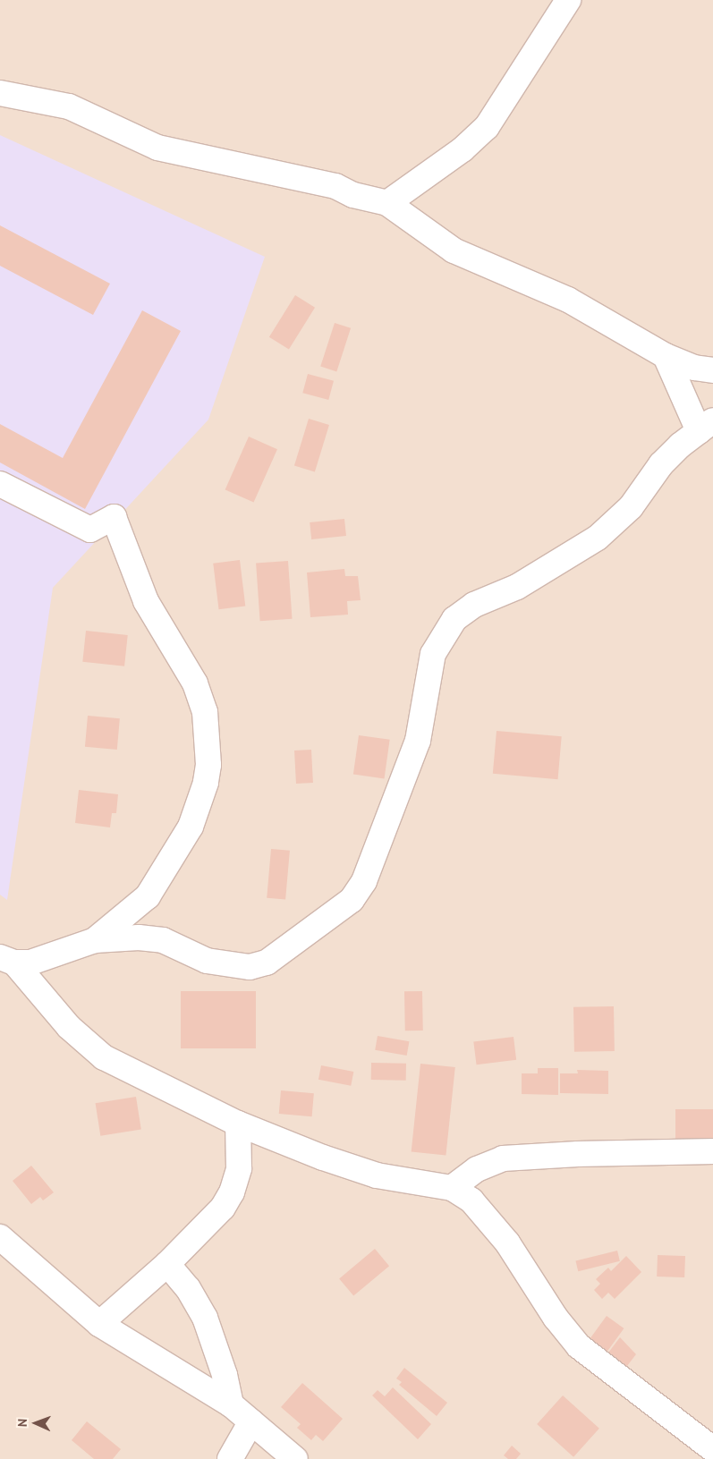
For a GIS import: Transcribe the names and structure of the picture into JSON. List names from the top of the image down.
{
  "north": "left"
}
